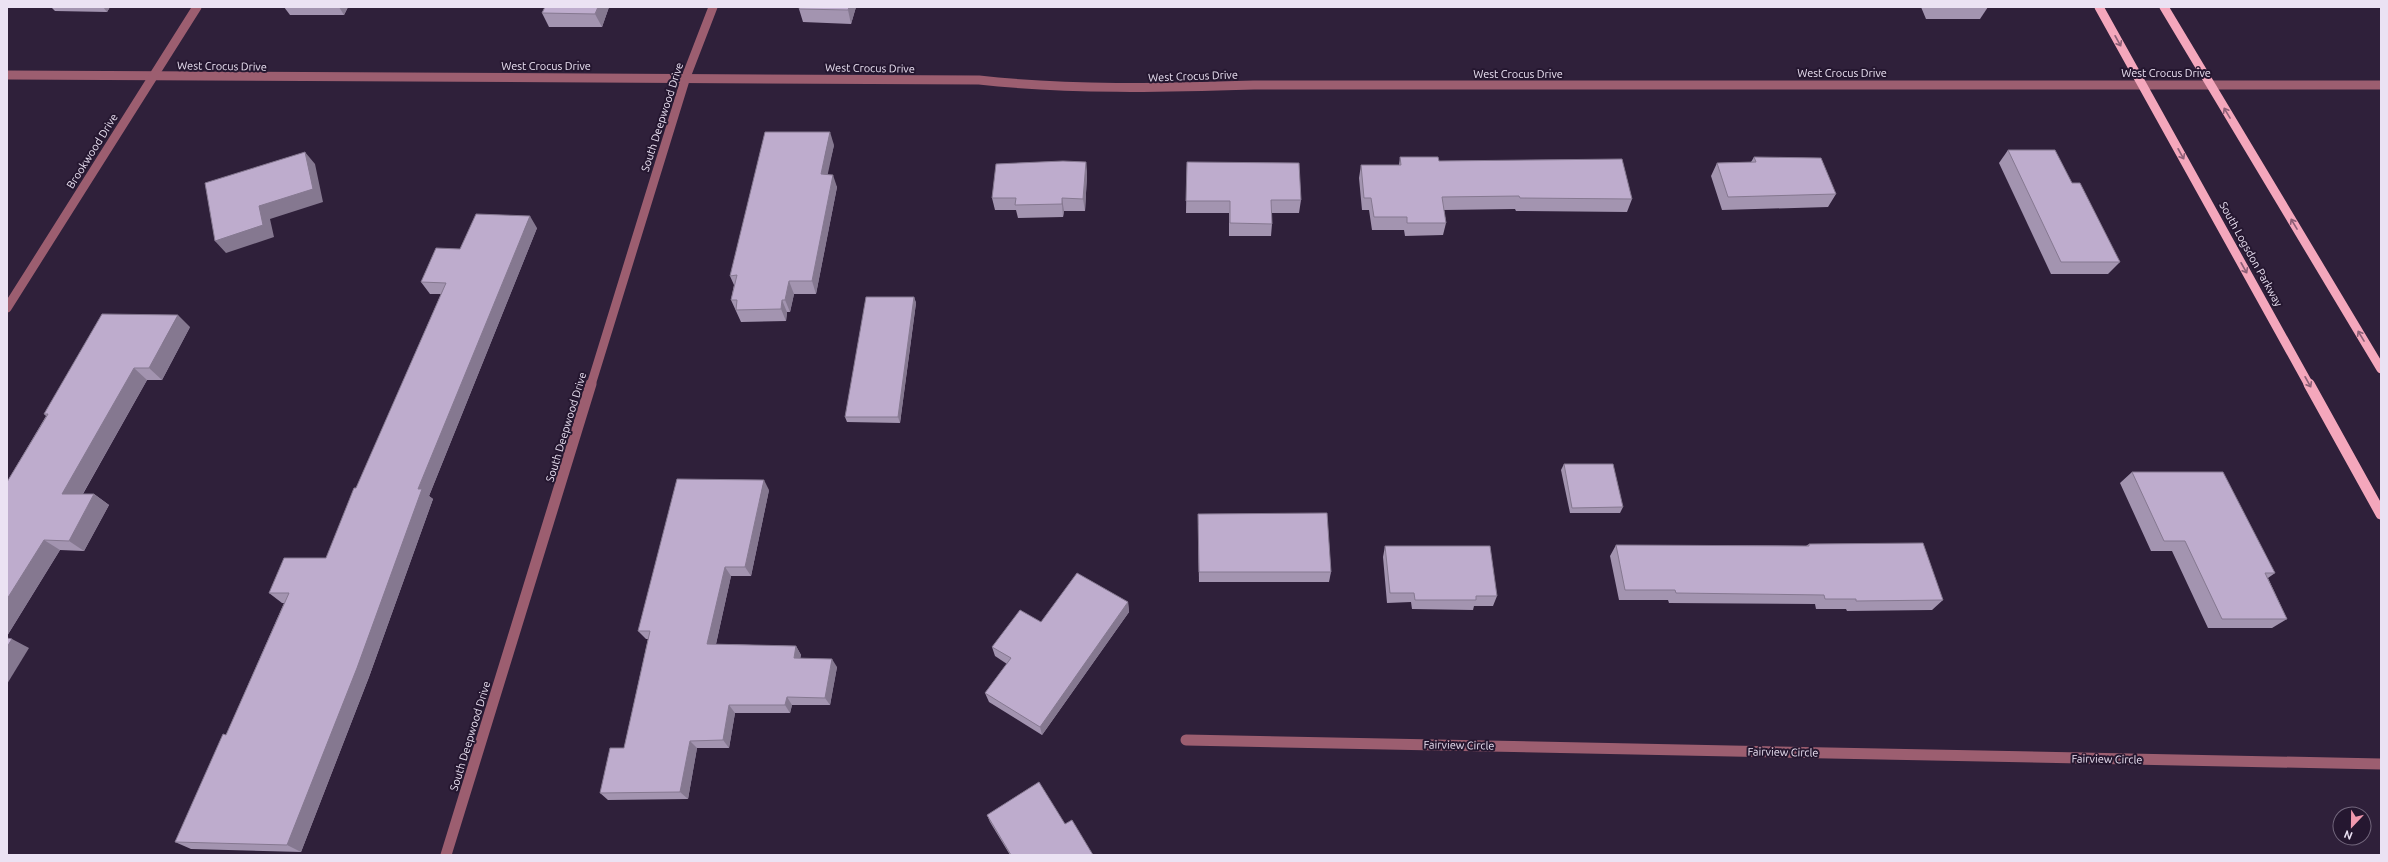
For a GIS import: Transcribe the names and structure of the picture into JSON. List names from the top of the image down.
{
  "streets": {
    "main road": ["South Logsdon Parkway"],
    "street": [
      "West Crocus Drive",
      "South Deepwood Drive",
      "Brookwood Drive",
      "Fairview Circle"
    ]
  },
  "crossings": [
    ["West Crocus Drive", "South Deepwood Drive"],
    ["West Crocus Drive", "Brookwood Drive"],
    ["West Crocus Drive", "South Logsdon Parkway"]
  ],
  "north": "bottom"
}
